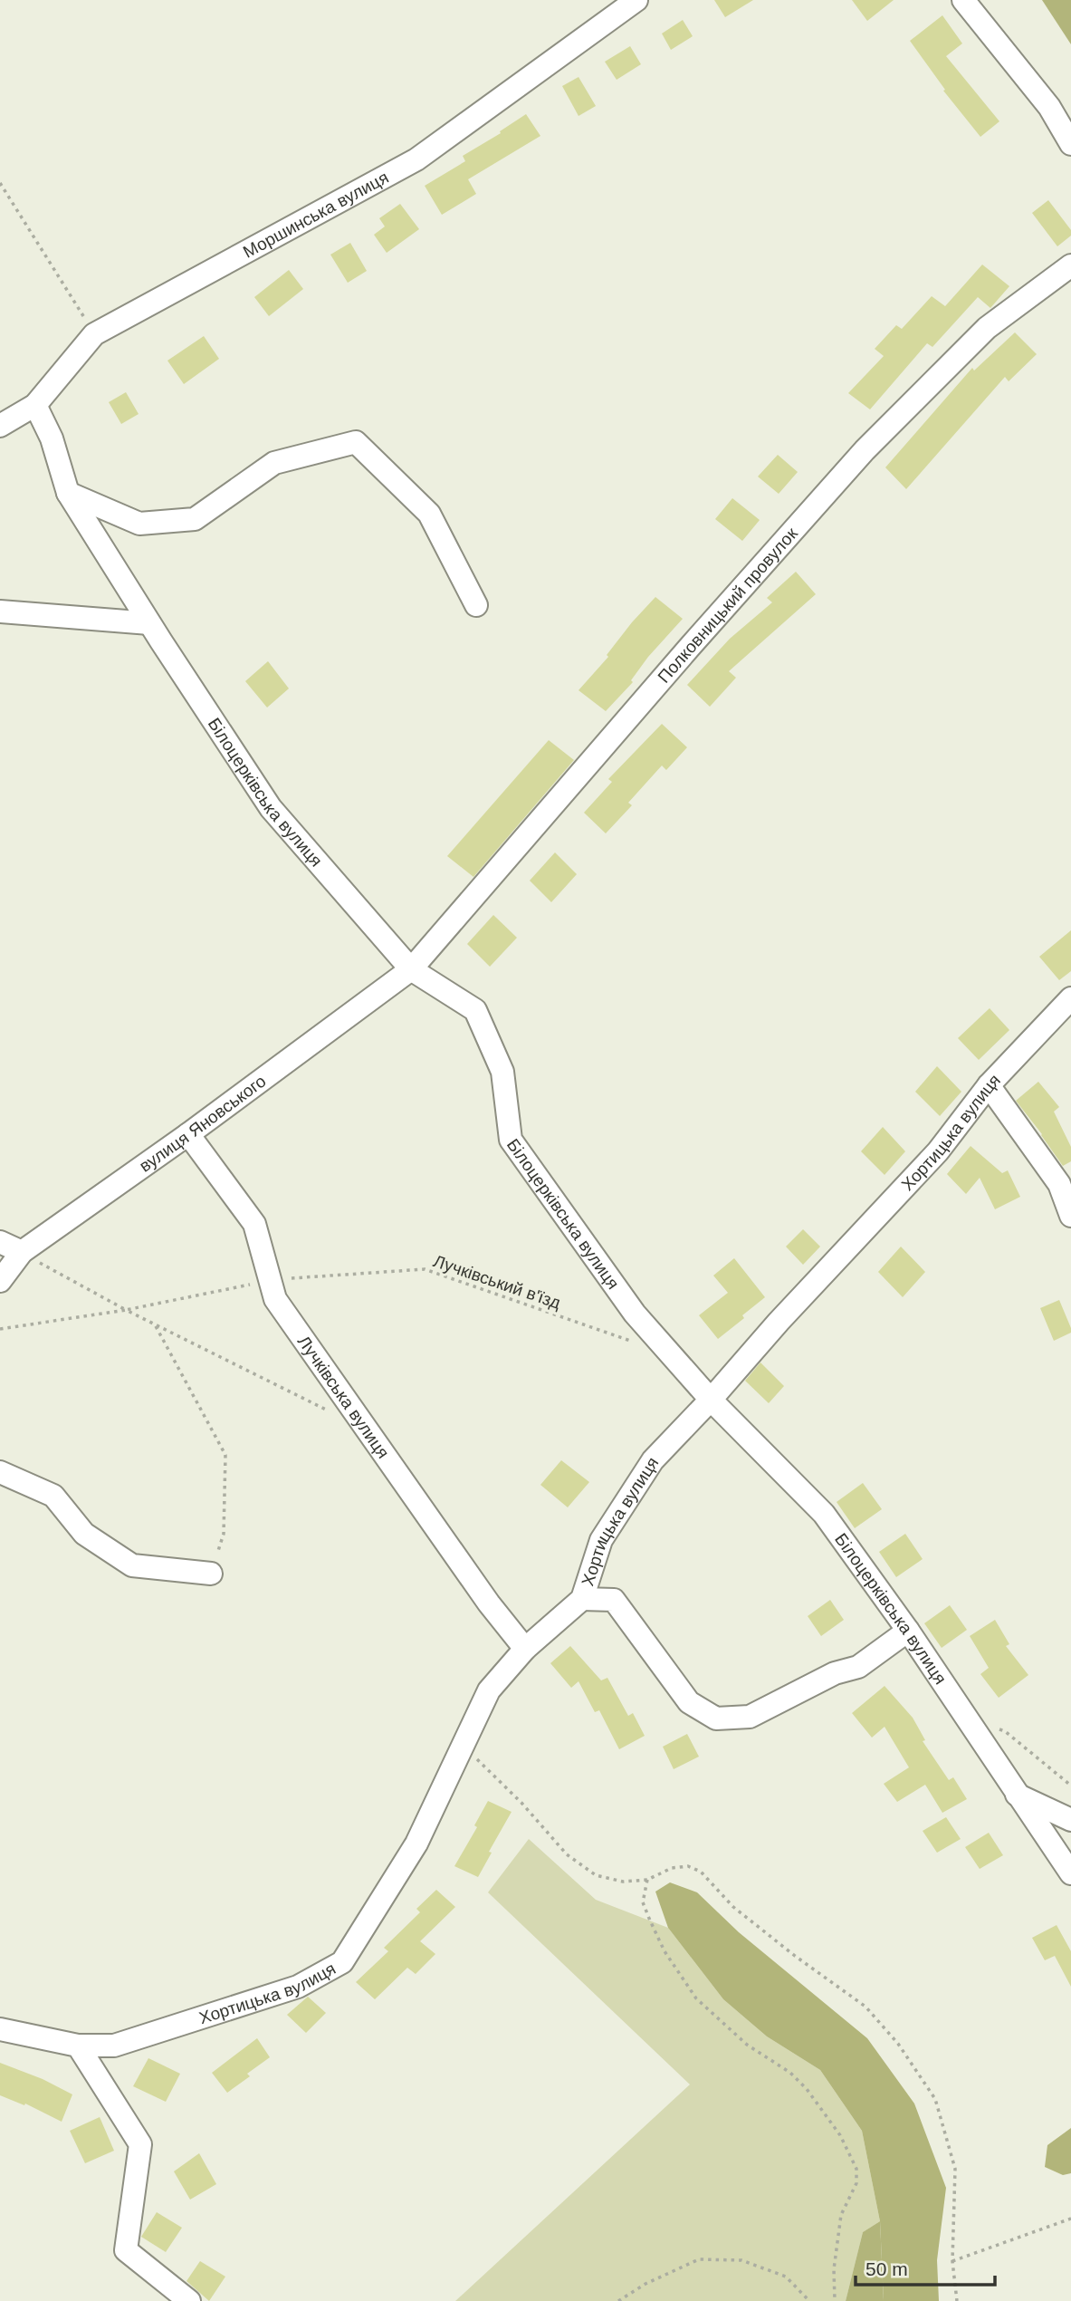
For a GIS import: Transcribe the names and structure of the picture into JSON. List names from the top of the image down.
{
  "streets": {
    "street": [
      "Моршинська вулиця",
      "Полковницький провулок",
      "Білоцерківська вулиця",
      "вулиця Яновського",
      "Хортицька вулиця",
      "Лучківська вулиця"
    ],
    "path": ["Лучківський в'їзд"]
  },
  "crossings": [
    ["Моршинська вулиця", "Білоцерківська вулиця"],
    ["Полковницький провулок", "Білоцерківська вулиця"],
    ["Полковницький провулок", "вулиця Яновського"],
    ["Білоцерківська вулиця", "вулиця Яновського"],
    ["Білоцерківська вулиця", "Хортицька вулиця"],
    ["вулиця Яновського", "Лучківська вулиця"],
    ["Хортицька вулиця", "Лучківська вулиця"],
    ["Лучківський в'їзд", "Лучківська вулиця"]
  ],
  "scale_bar": "50 m"
}
